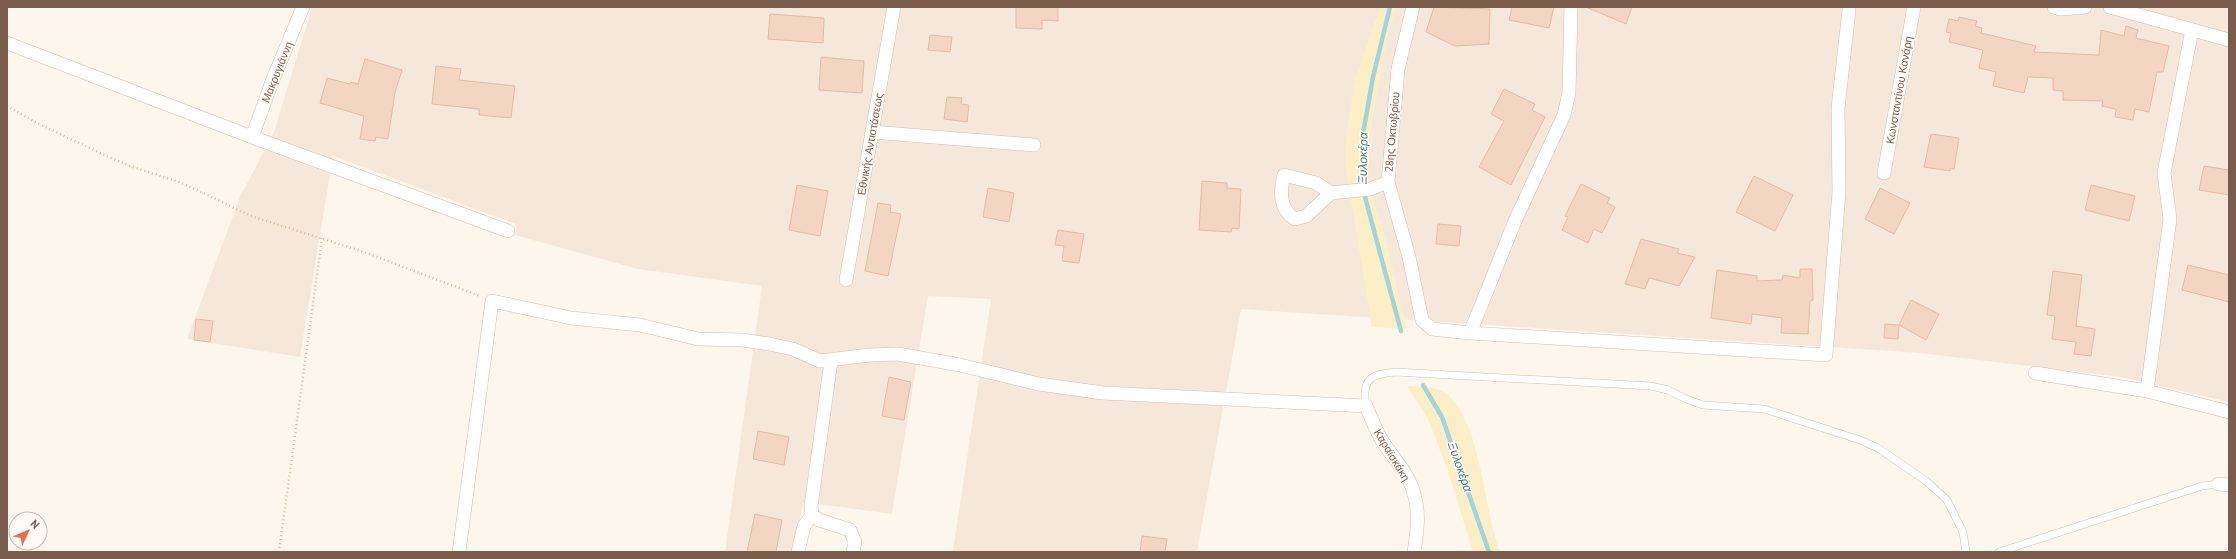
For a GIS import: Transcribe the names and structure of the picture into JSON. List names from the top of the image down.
{
  "streets": {
    "street": [
      "Μακρυγιάννη",
      "Κωνσταντίνου Κανάρη",
      "28ης Οκτωβρίου",
      "Εθνικής Αντιστάσεως",
      "Καραϊσκάκη"
    ]
  },
  "water": ["Ξυλοκέρα"],
  "north": "top right"
}
